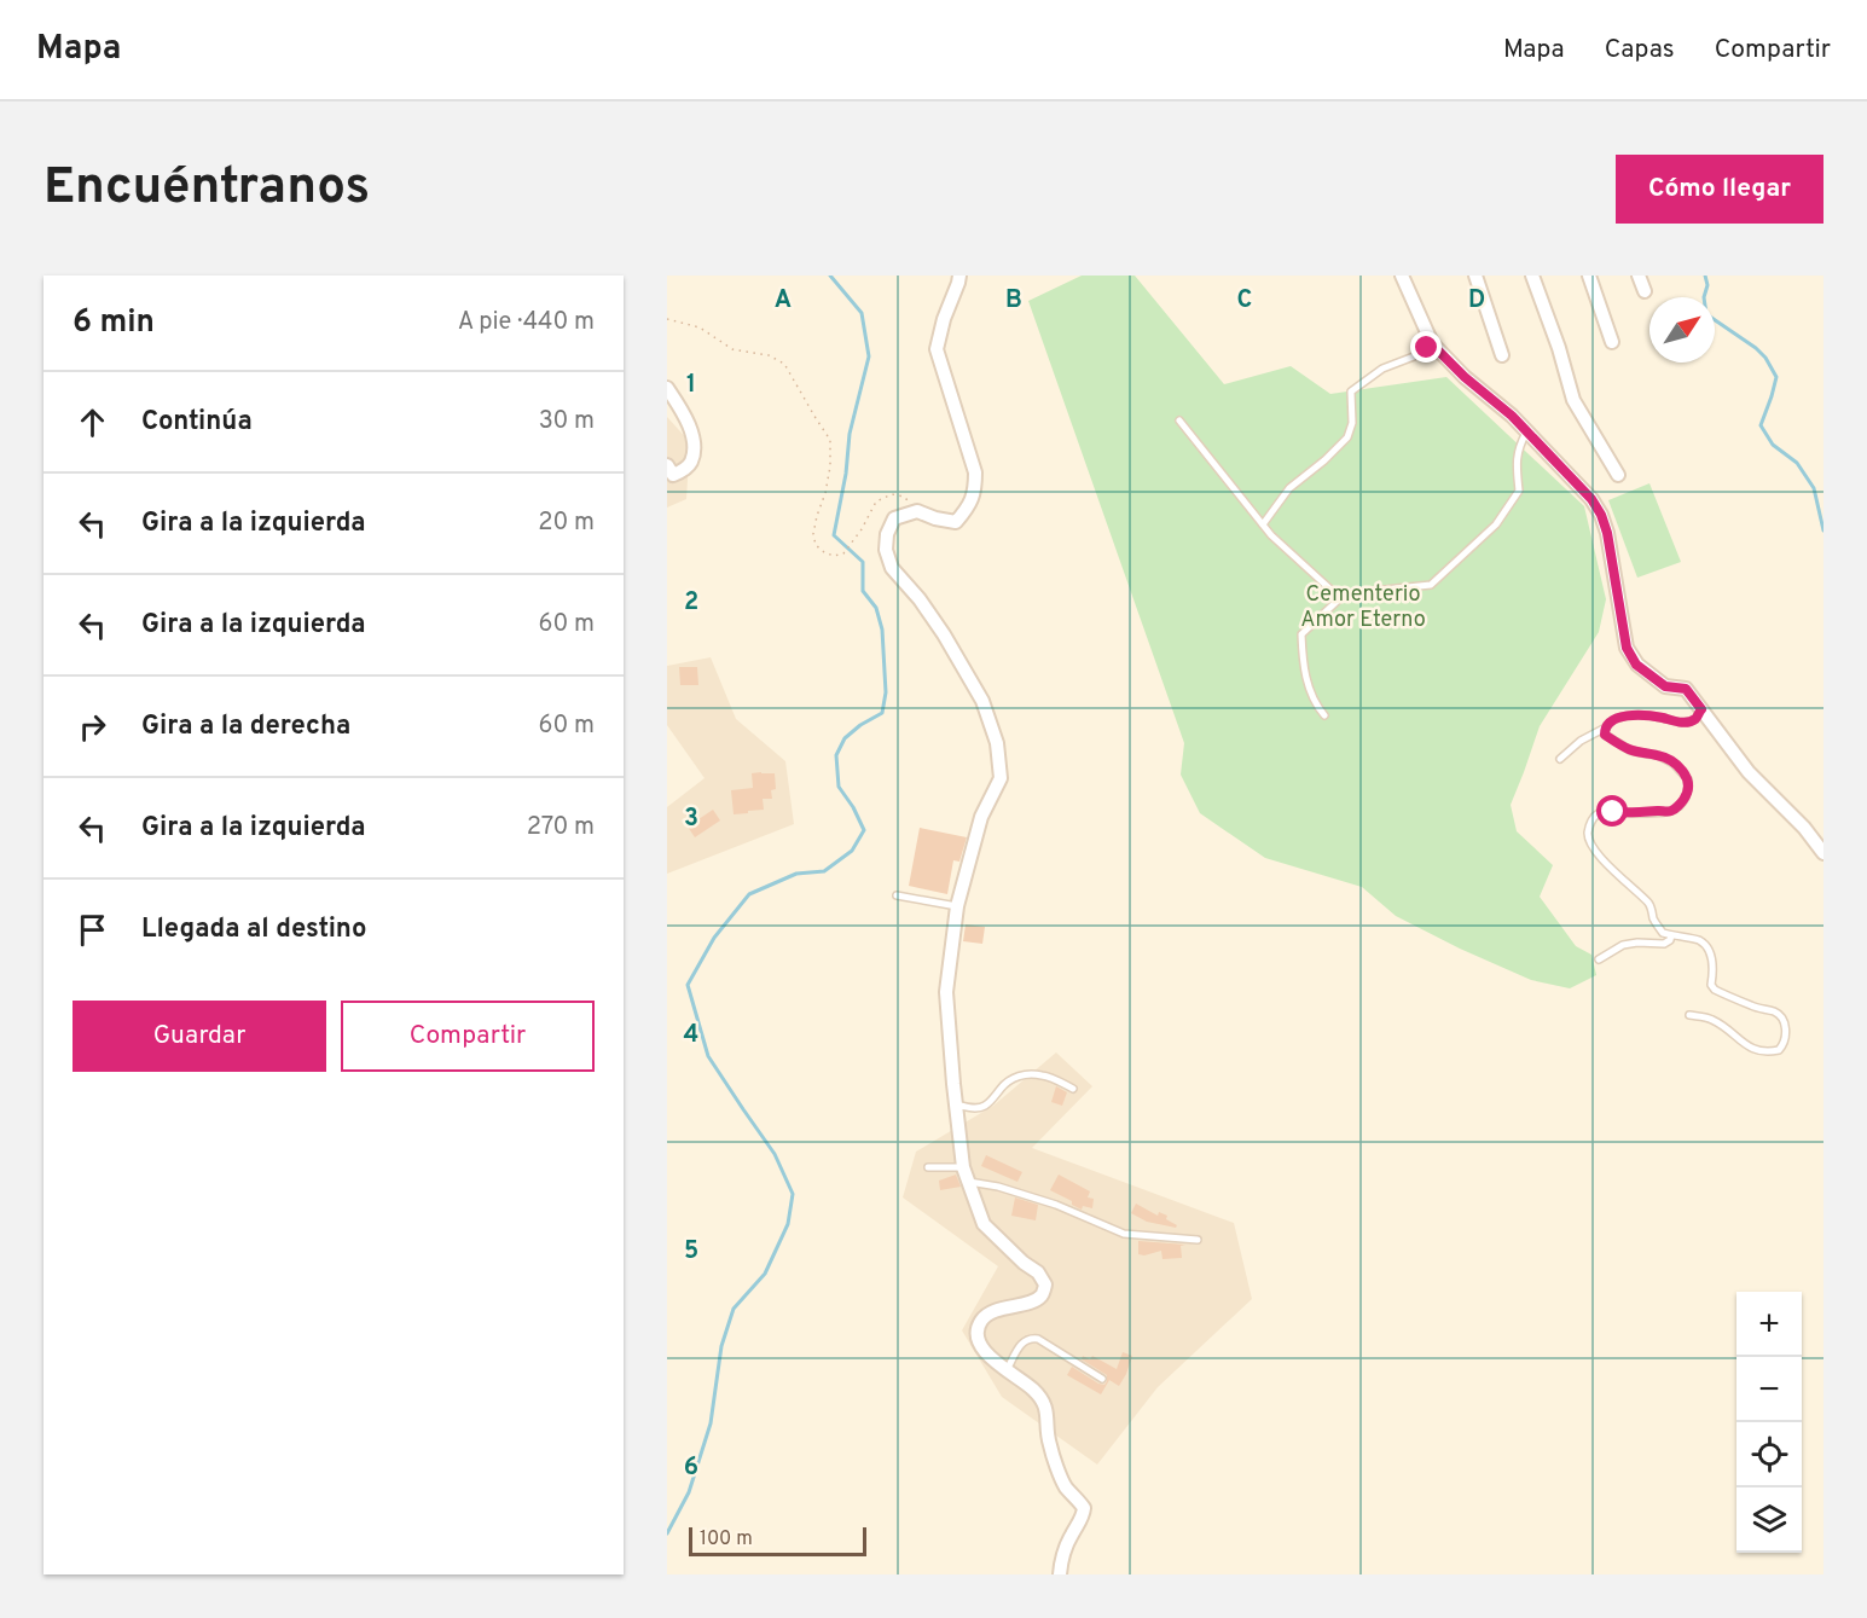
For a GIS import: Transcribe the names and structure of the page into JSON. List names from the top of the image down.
{
  "parks": ["Cementerio Amor Eterno"],
  "scale_bar": "100 m",
  "north": "top right",
  "page": {
    "header": "Mapa",
    "nav": ["Mapa", "Capas", "Compartir"],
    "buttons": [
      "Cómo llegar",
      ["Guardar", "Compartir"]
    ],
    "title": "Encuéntranos",
    "heading": ["6 min", "A pie · 440 m"],
    "list": [
      ["Continúa", "30 m"],
      ["Gira a la izquierda", "20 m"],
      ["Gira a la izquierda", "60 m"],
      ["Gira a la derecha", "60 m"],
      ["Gira a la izquierda", "270 m"],
      "Llegada al destino"
    ],
    "map_buttons": ["+", "−"],
    "scale": "100 m"
  },
  "grid": {
    "columns": [
      "A",
      "B",
      "C",
      "D"
    ],
    "rows": [
      "1",
      "2",
      "3",
      "4",
      "5",
      "6"
    ]
  }
}
